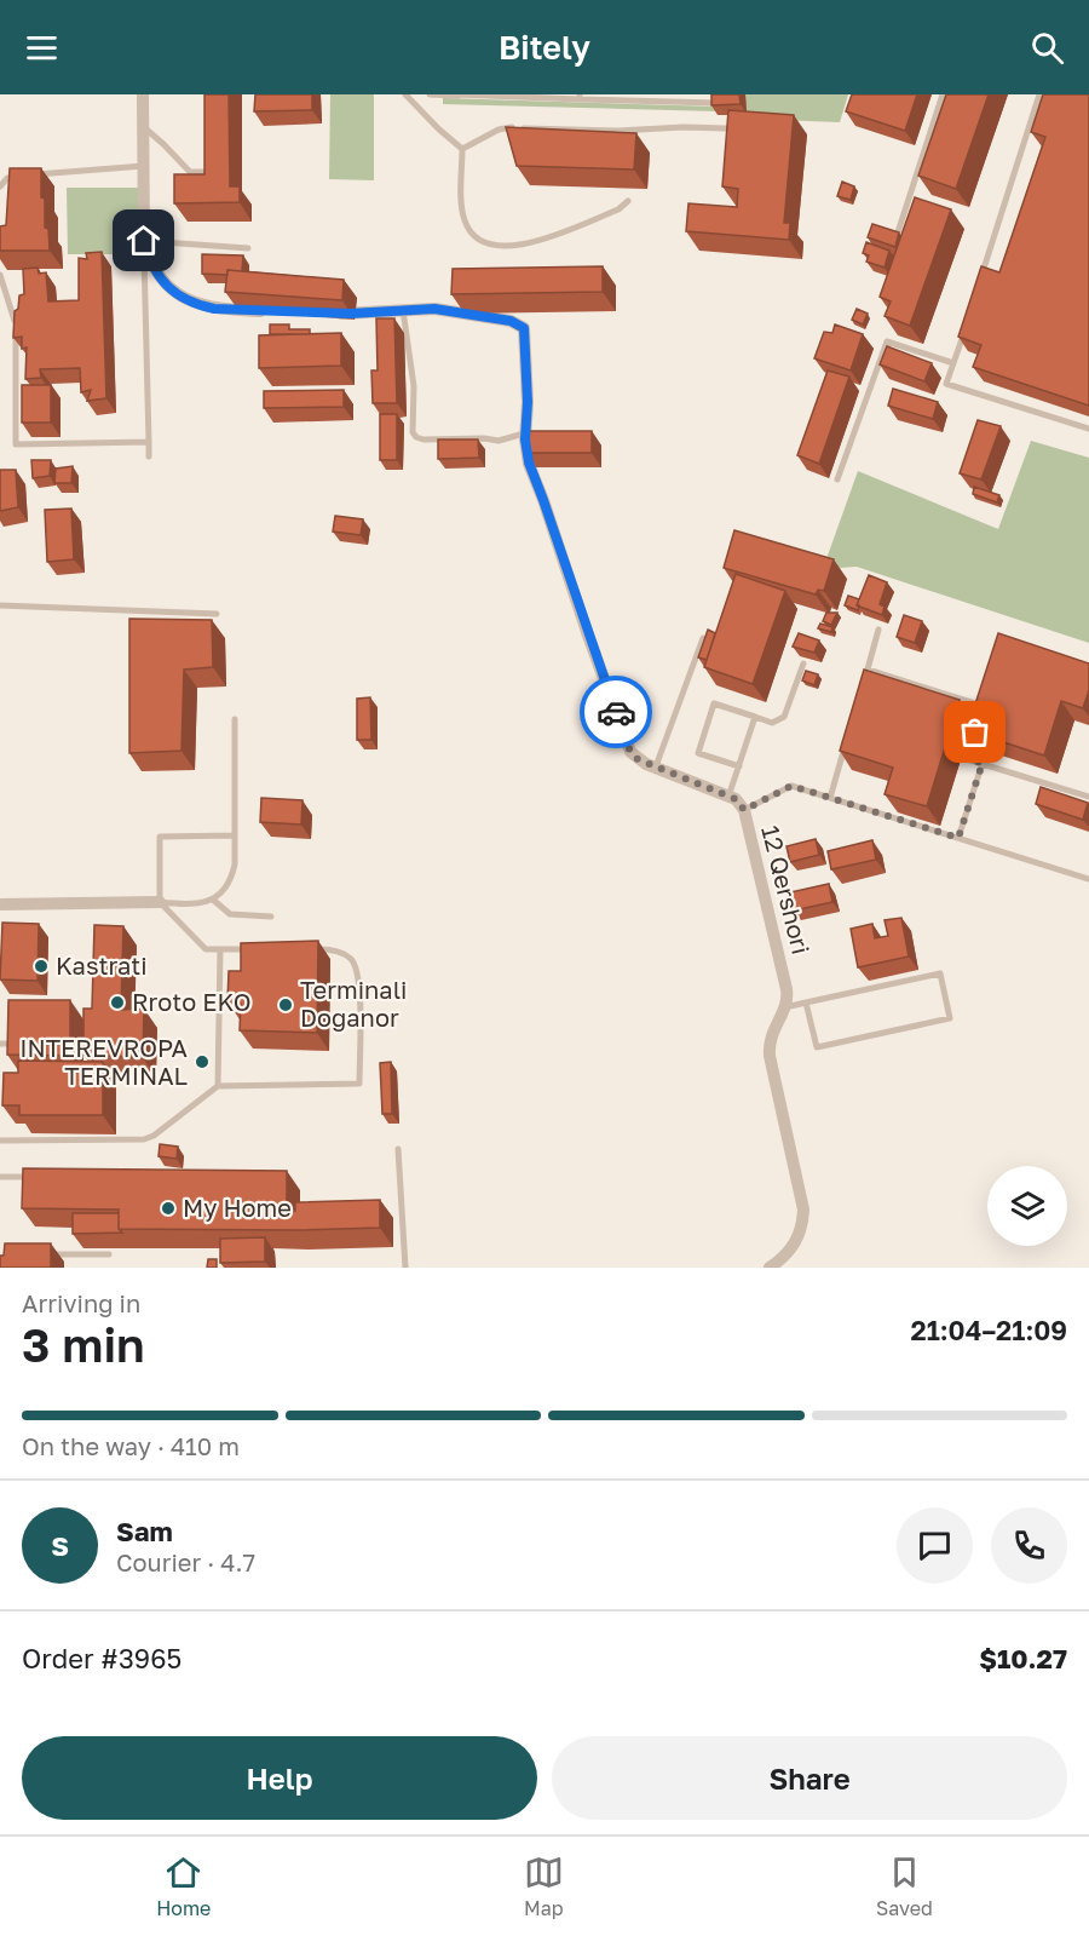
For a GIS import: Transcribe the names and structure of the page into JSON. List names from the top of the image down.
{
  "streets": {
    "street": ["12 Qershori"]
  },
  "places": [
    "Kastrati",
    "Rroto EKO",
    "Terminali Doganor",
    "INTEREVROPA TERMINAL",
    "My Home"
  ],
  "page": {
    "header": "Bitely",
    "heading": ["3 min", "Arriving in", "21:04–21:09"],
    "panel": [
      "Sam",
      "Courier · 4.7",
      "Order #3965",
      "$10.27"
    ],
    "bar": "On the way · 410 m",
    "round": "S",
    "buttons": ["Help", "Share"],
    "tabs": ["Home", "Map", "Saved"]
  }
}
